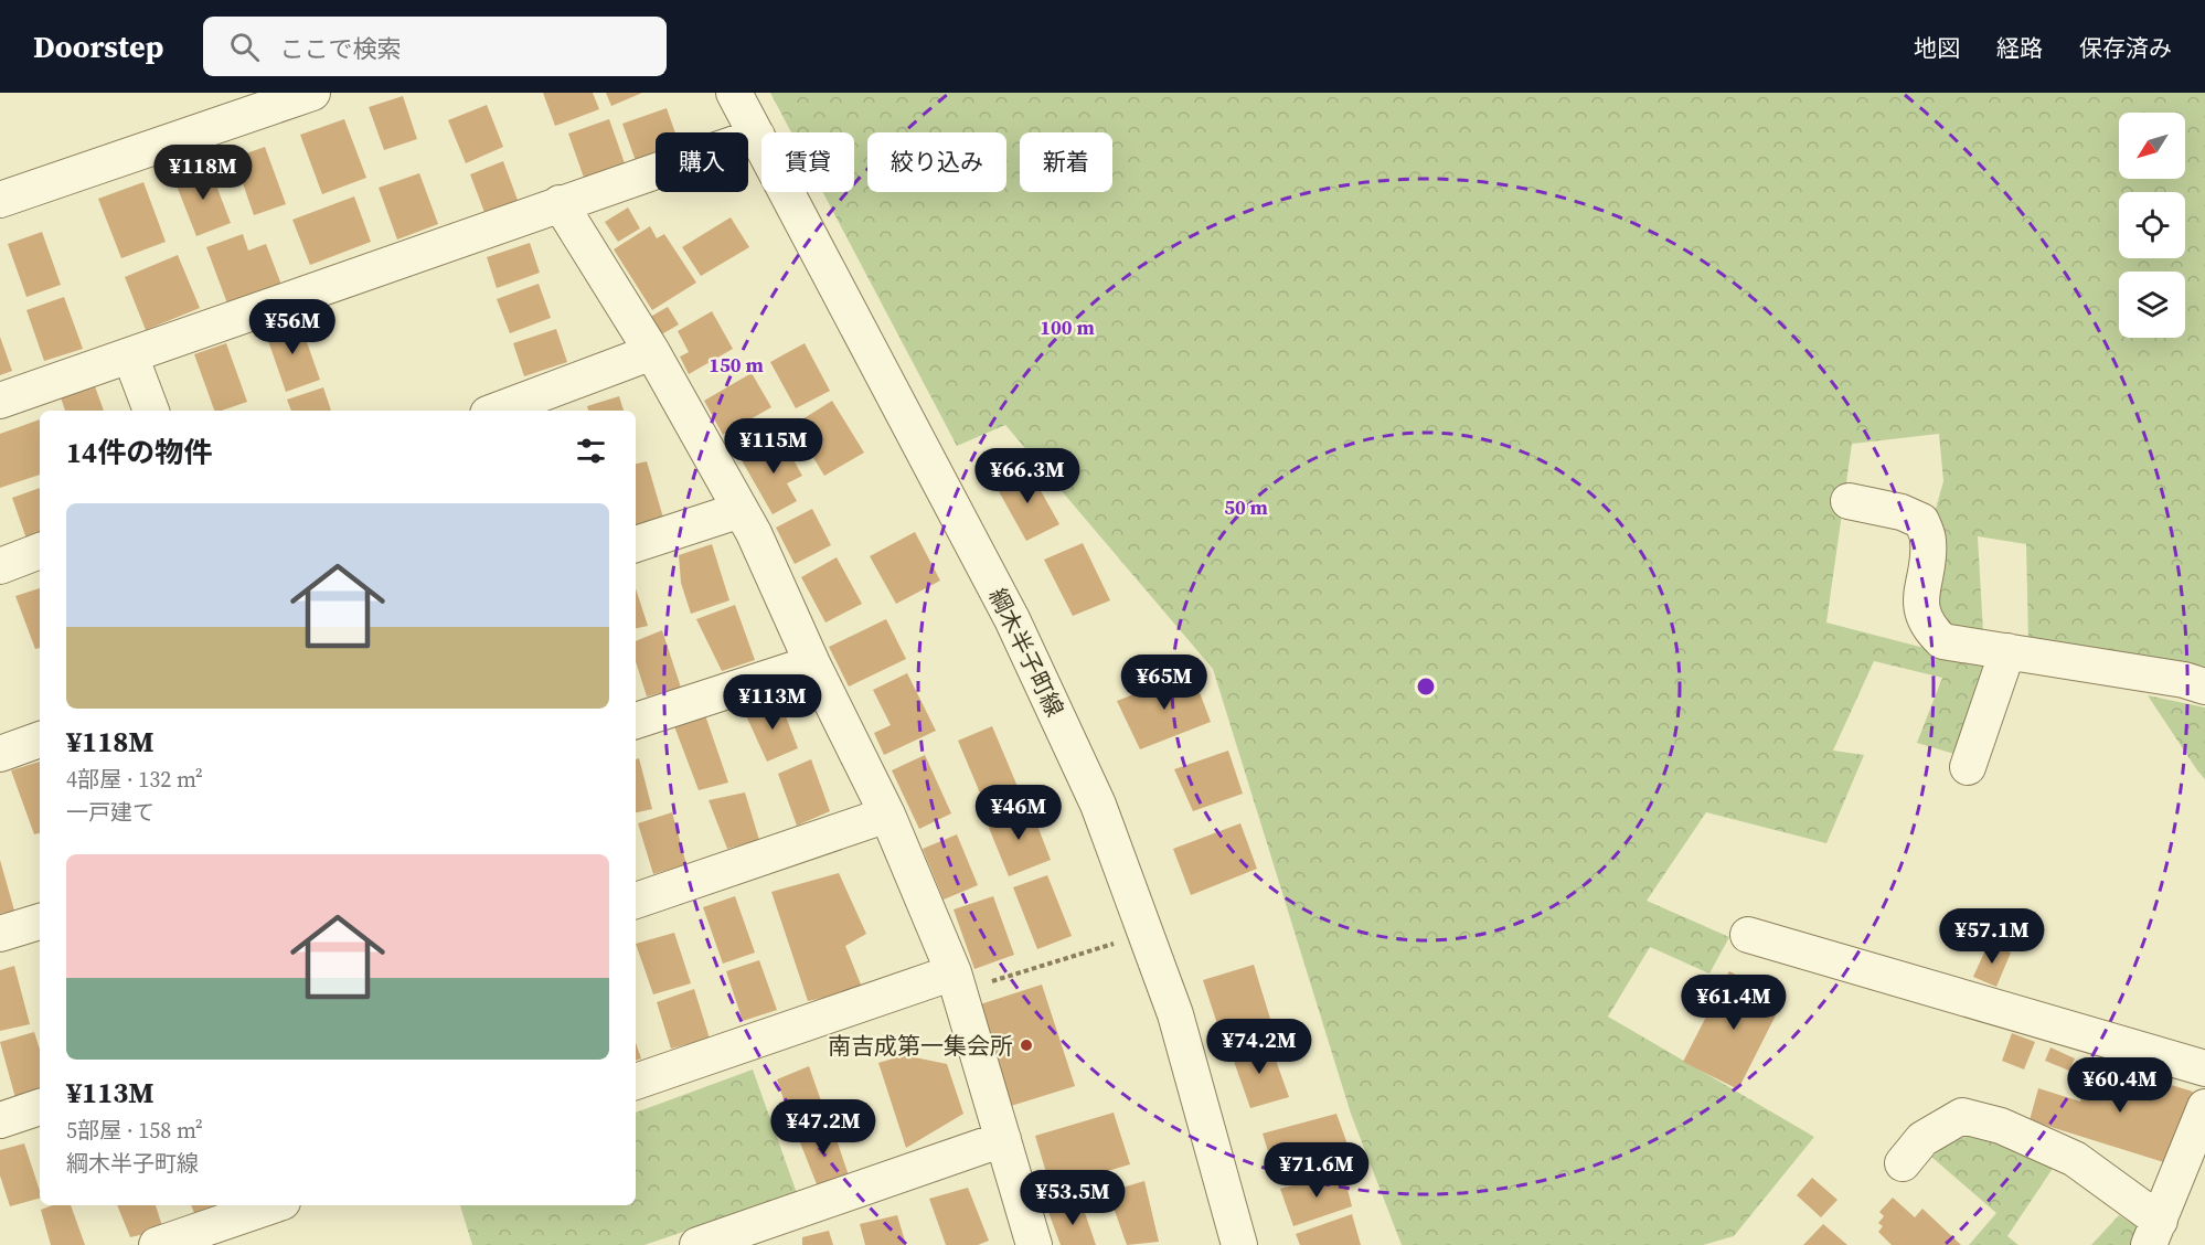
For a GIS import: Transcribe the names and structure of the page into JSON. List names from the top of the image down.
{
  "streets": {
    "street": ["綱木半子町線"]
  },
  "places": ["南吉成第一集会所"],
  "north": "bottom left",
  "page": {
    "header": "Doorstep",
    "search": "ここで検索",
    "nav": ["地図", "経路", "保存済み"],
    "chip": [
      "購入",
      "賃貸",
      "絞り込み",
      "新着"
    ],
    "price": [
      "¥118M",
      "¥56M",
      "¥115M",
      "¥66.3M",
      "¥65M",
      "¥113M",
      "¥46M",
      "¥57.1M",
      "¥61.4M",
      "¥74.2M",
      "¥60.4M",
      "¥47.2M",
      "¥71.6M",
      "¥53.5M"
    ],
    "heading": "14件の物件",
    "list": [
      {
        "name": "¥118M",
        "note": "4部屋 · 132 m² · 一戸建て"
      },
      {
        "name": "¥113M",
        "note": "5部屋 · 158 m² · 綱木半子町線"
      }
    ]
  },
  "rings": ["100 m", "150 m", "50 m"]
}
